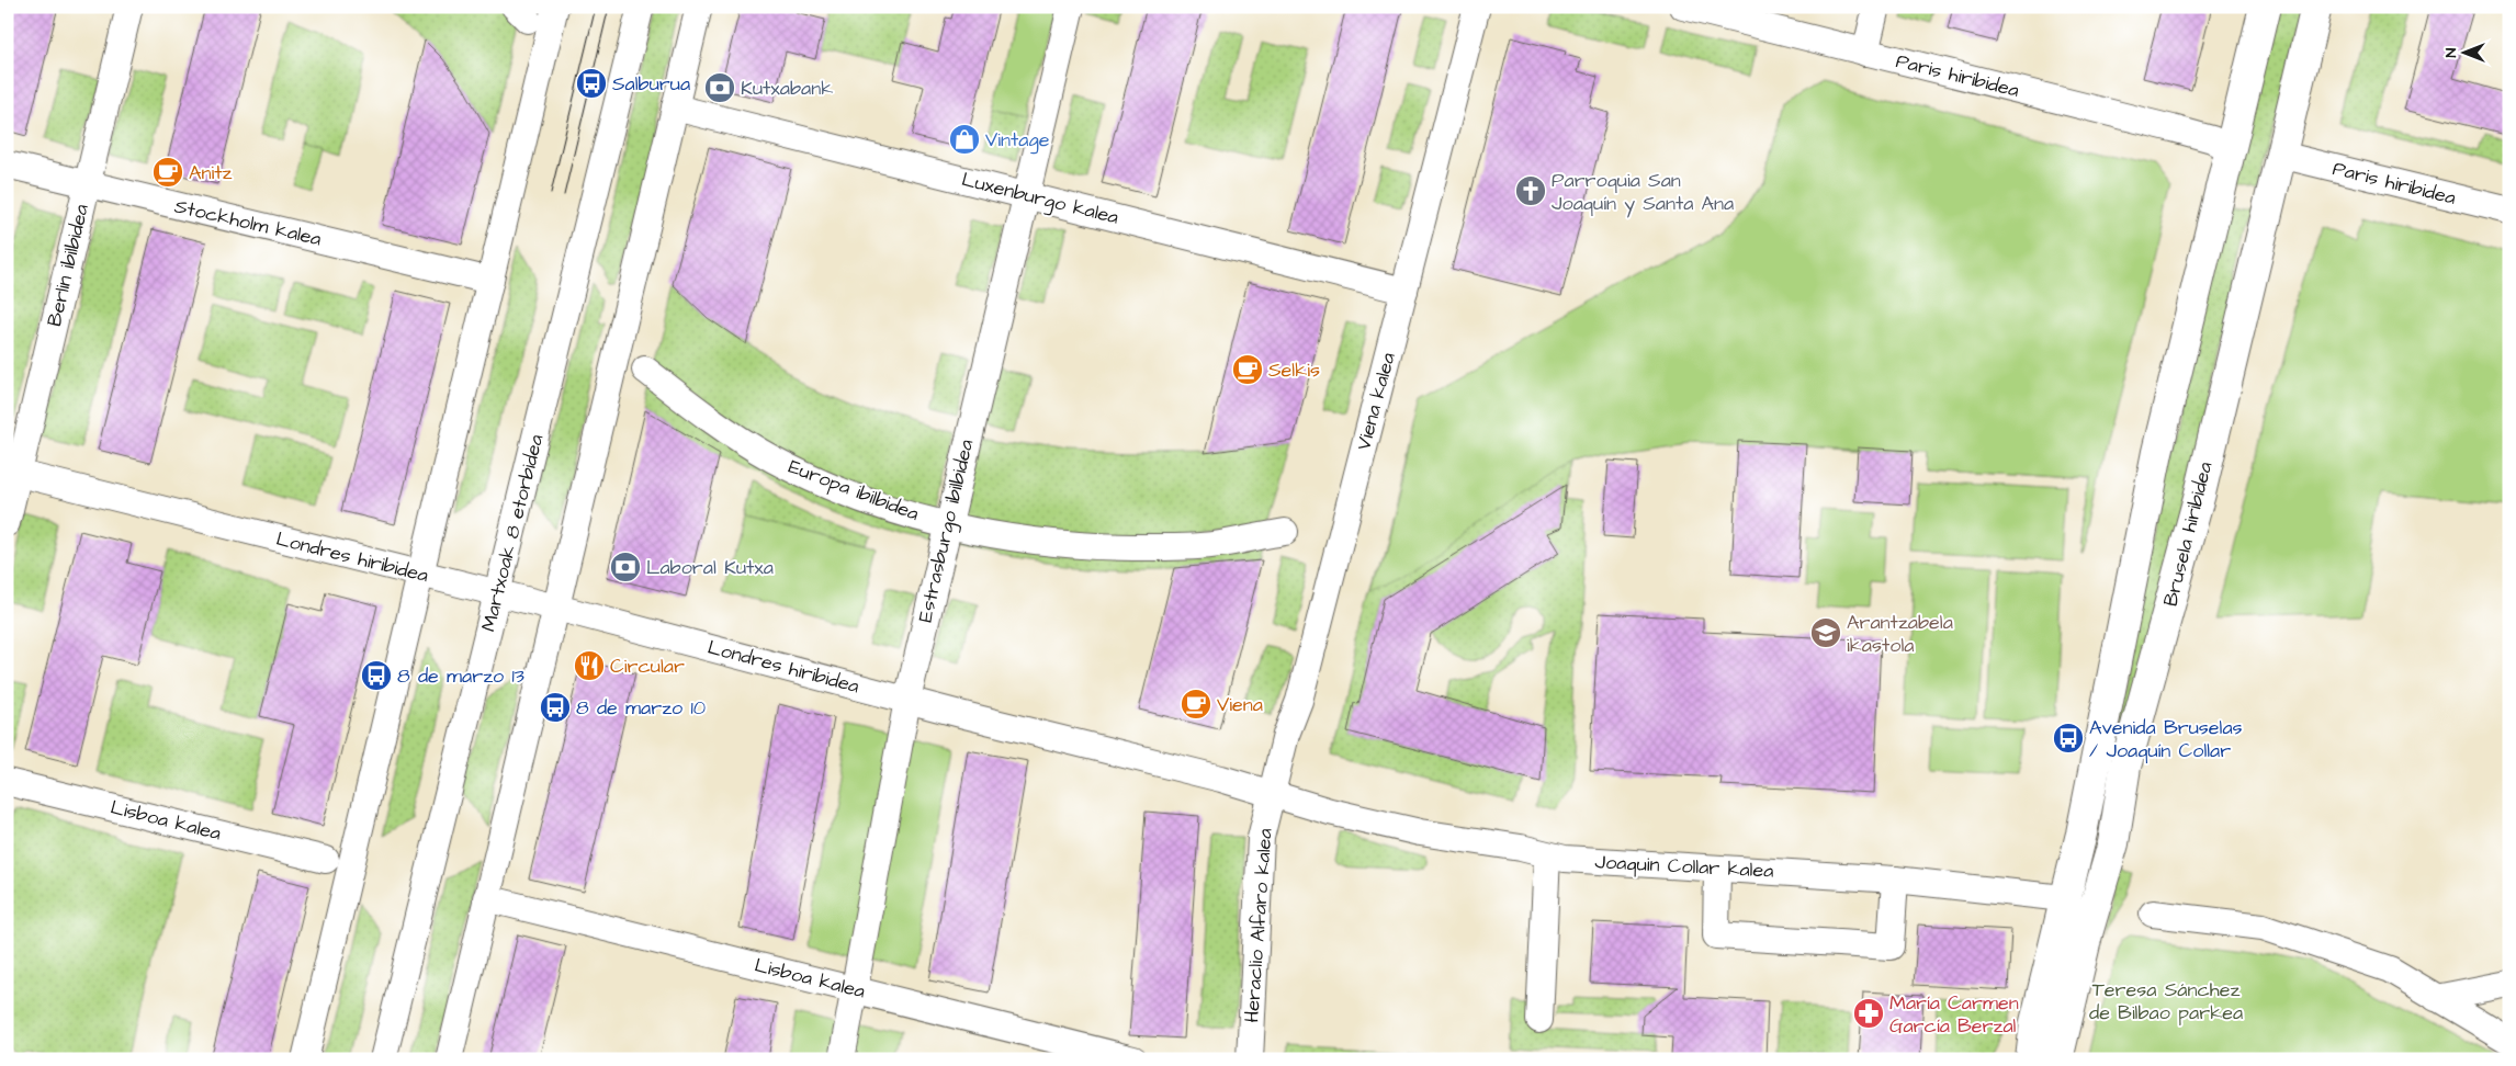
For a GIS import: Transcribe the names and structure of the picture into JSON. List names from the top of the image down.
{
  "streets": {
    "main road": ["Brusela hiribidea"],
    "street": [
      "Paris hiribidea",
      "Luxenburgo kalea",
      "Stockholm kalea",
      "Berlin ibilbidea",
      "Viena kalea",
      "Europa ibilbidea",
      "Estrasburgo ibilbidea",
      "Martxoak 8 etorbidea",
      "Londres hiribidea",
      "Lisboa kalea",
      "Joaquin Collar kalea",
      "Heraclio Alfaro kalea"
    ]
  },
  "crossings": [
    ["Paris hiribidea", "Brusela hiribidea"],
    ["Luxenburgo kalea", "Viena kalea"],
    ["Luxenburgo kalea", "Estrasburgo ibilbidea"],
    ["Stockholm kalea", "Berlin ibilbidea"],
    ["Berlin ibilbidea", "Londres hiribidea"],
    ["Viena kalea", "Londres hiribidea"],
    ["Viena kalea", "Joaquin Collar kalea"],
    ["Viena kalea", "Heraclio Alfaro kalea"],
    ["Europa ibilbidea", "Estrasburgo ibilbidea"],
    ["Estrasburgo ibilbidea", "Londres hiribidea"],
    ["Estrasburgo ibilbidea", "Lisboa kalea"],
    ["Martxoak 8 etorbidea", "Londres hiribidea"],
    ["Londres hiribidea", "Joaquin Collar kalea"],
    ["Londres hiribidea", "Heraclio Alfaro kalea"],
    ["Joaquin Collar kalea", "Heraclio Alfaro kalea"]
  ],
  "parks": ["Teresa Sánchez de Bilbao parkea"],
  "places": {
    "bus stop": [
      "Salburua",
      "8 de marzo 13",
      "8 de marzo 10",
      "Avenida Bruselas / Joaquín Collar"
    ],
    "bank": ["Kutxabank", "Laboral Kutxa"],
    "shop": ["Vintage"],
    "cafe": ["Anitz", "Selkis", "Viena"],
    "church": ["Parroquia San Joaquín y Santa Ana"],
    "school or university": ["Arantzabela ikastola"],
    "restaurant": ["Circular"],
    "pharmacy": ["María Carmen García Berzal"]
  },
  "north": "left"
}
